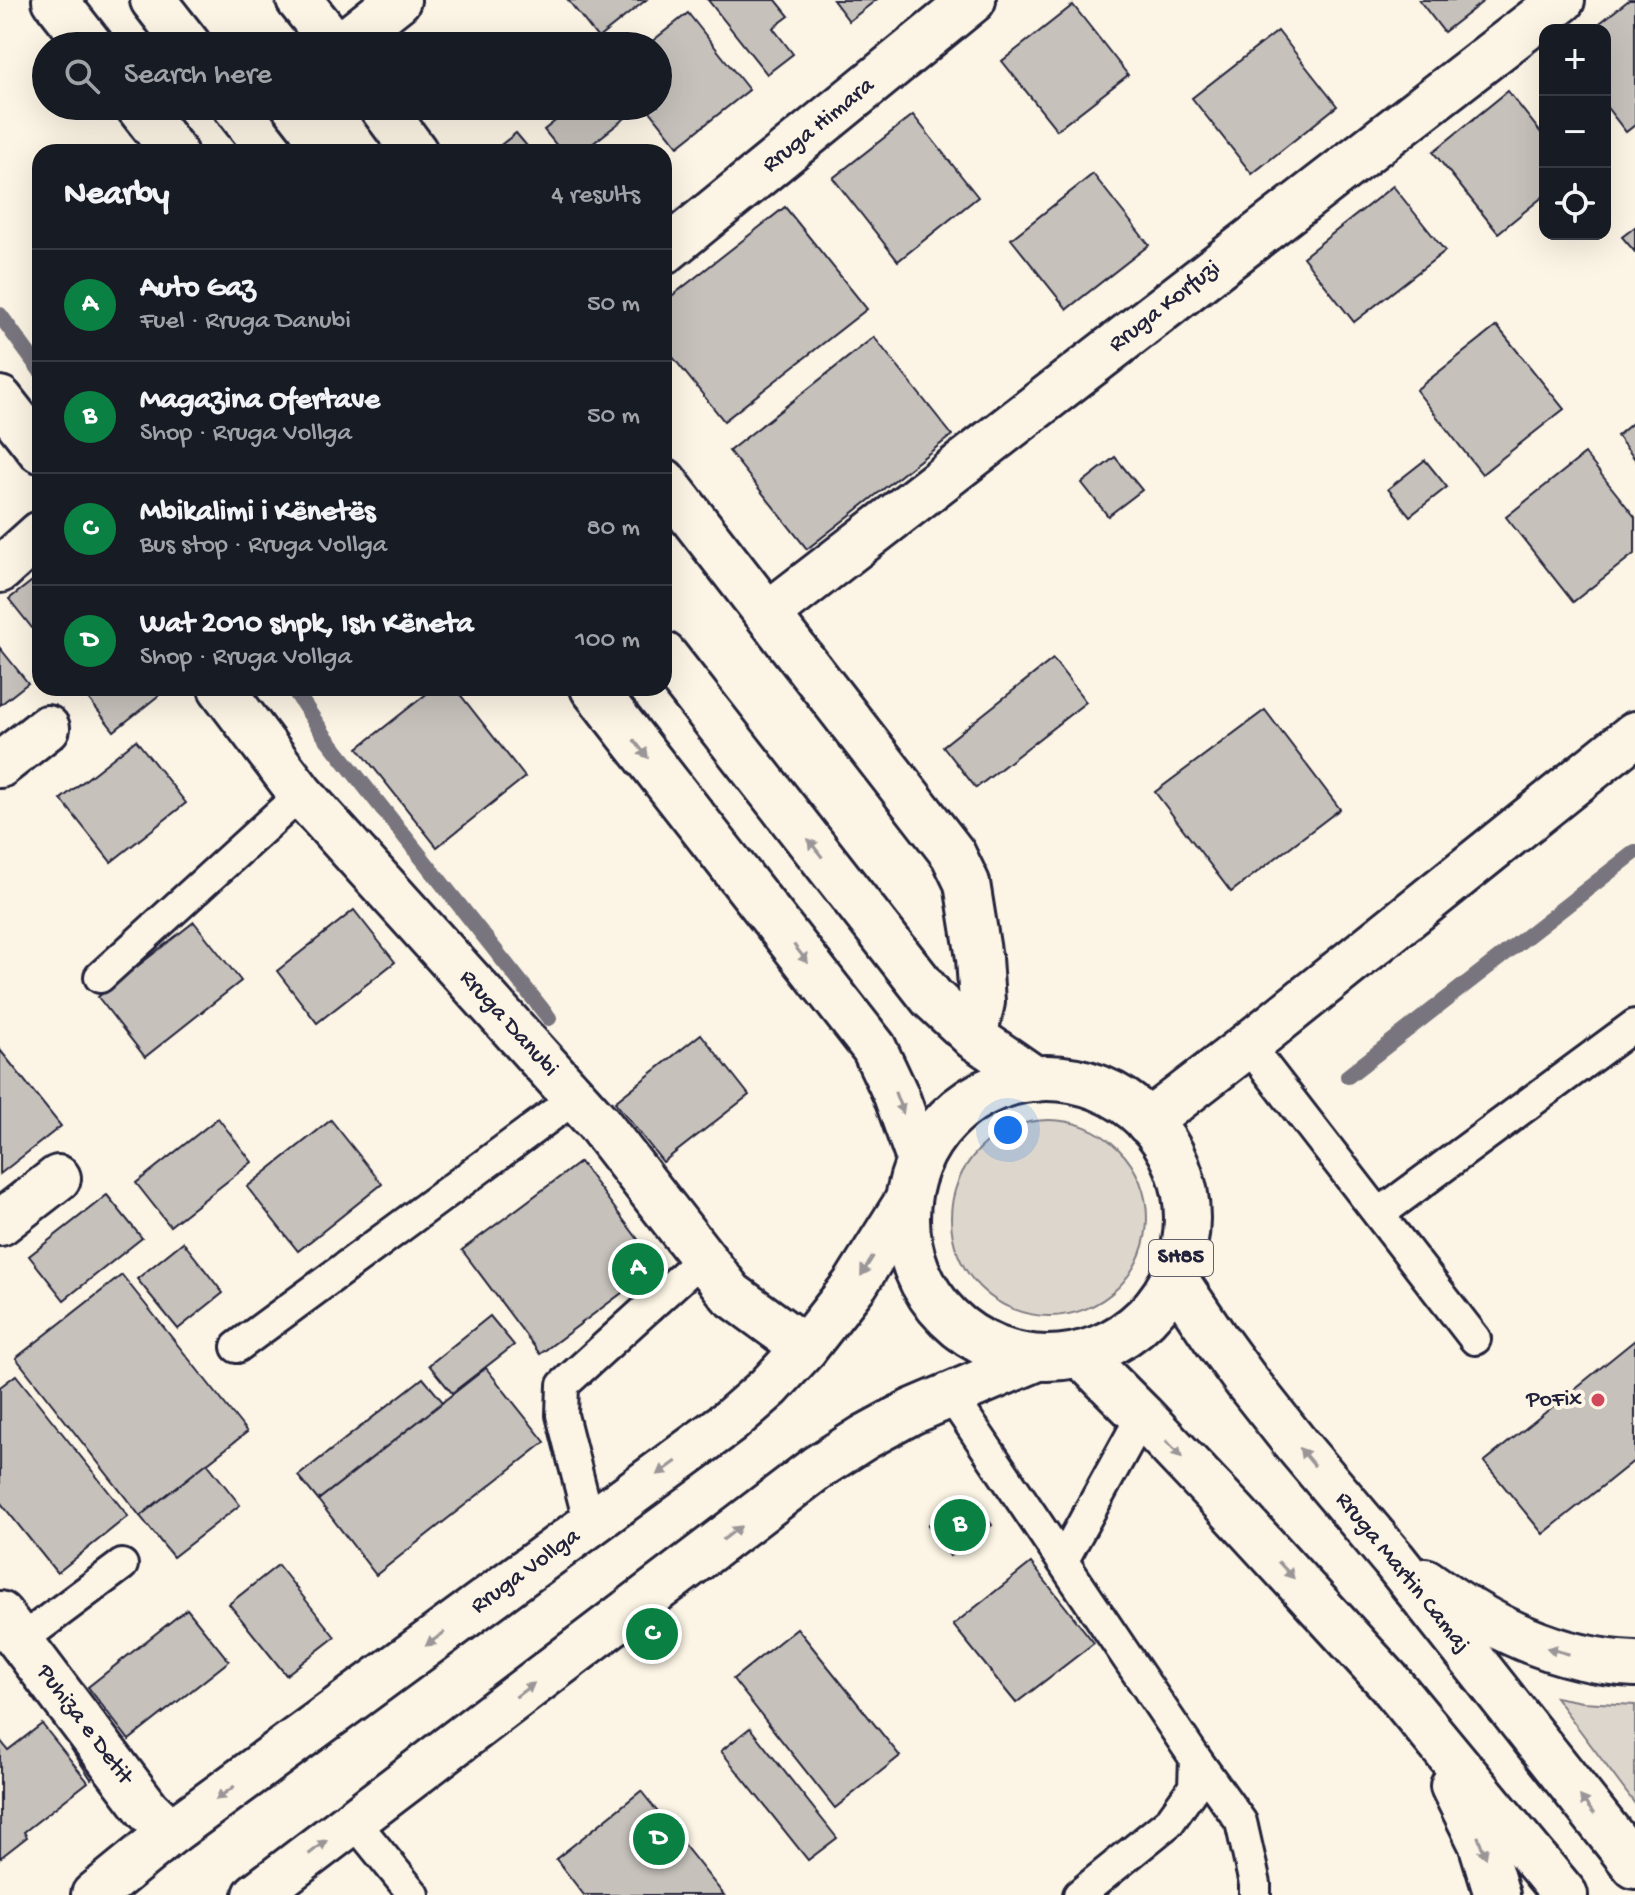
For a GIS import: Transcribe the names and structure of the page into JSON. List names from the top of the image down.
{
  "streets": {
    "main road": [
      "Rruga Himara",
      "Rruga Korfuzi",
      "Rruga Danubi",
      "SH85",
      "Rruga Vollga",
      "Rruga Martin Camaj",
      "Puhiza e Detit"
    ]
  },
  "crossings": [
    ["Rruga Danubi", "Rruga Vollga"],
    ["SH85", "Rruga Vollga"],
    ["SH85", "Rruga Martin Camaj"],
    ["Rruga Vollga", "Rruga Martin Camaj"],
    ["Rruga Vollga", "Puhiza e Detit"]
  ],
  "places": ["PoFix"],
  "page": {
    "map_buttons": ["+", "−"],
    "search": "Search here",
    "heading": ["Nearby", "4 results"],
    "list": [
      {
        "mark": "A",
        "name": "Auto Gaz",
        "note": "Fuel · Rruga Danubi",
        "value": "50 m"
      },
      {
        "mark": "B",
        "name": "Magazina Ofertave",
        "note": "Shop · Rruga Vollga",
        "value": "50 m"
      },
      {
        "mark": "C",
        "name": "Mbikalimi i Kënetës",
        "note": "Bus stop · Rruga Vollga",
        "value": "80 m"
      },
      {
        "mark": "D",
        "name": "Wat 2010 shpk, Ish Këneta",
        "note": "Shop · Rruga Vollga",
        "value": "100 m"
      }
    ],
    "pins": [
      "A",
      "B",
      "C",
      "D"
    ]
  }
}
